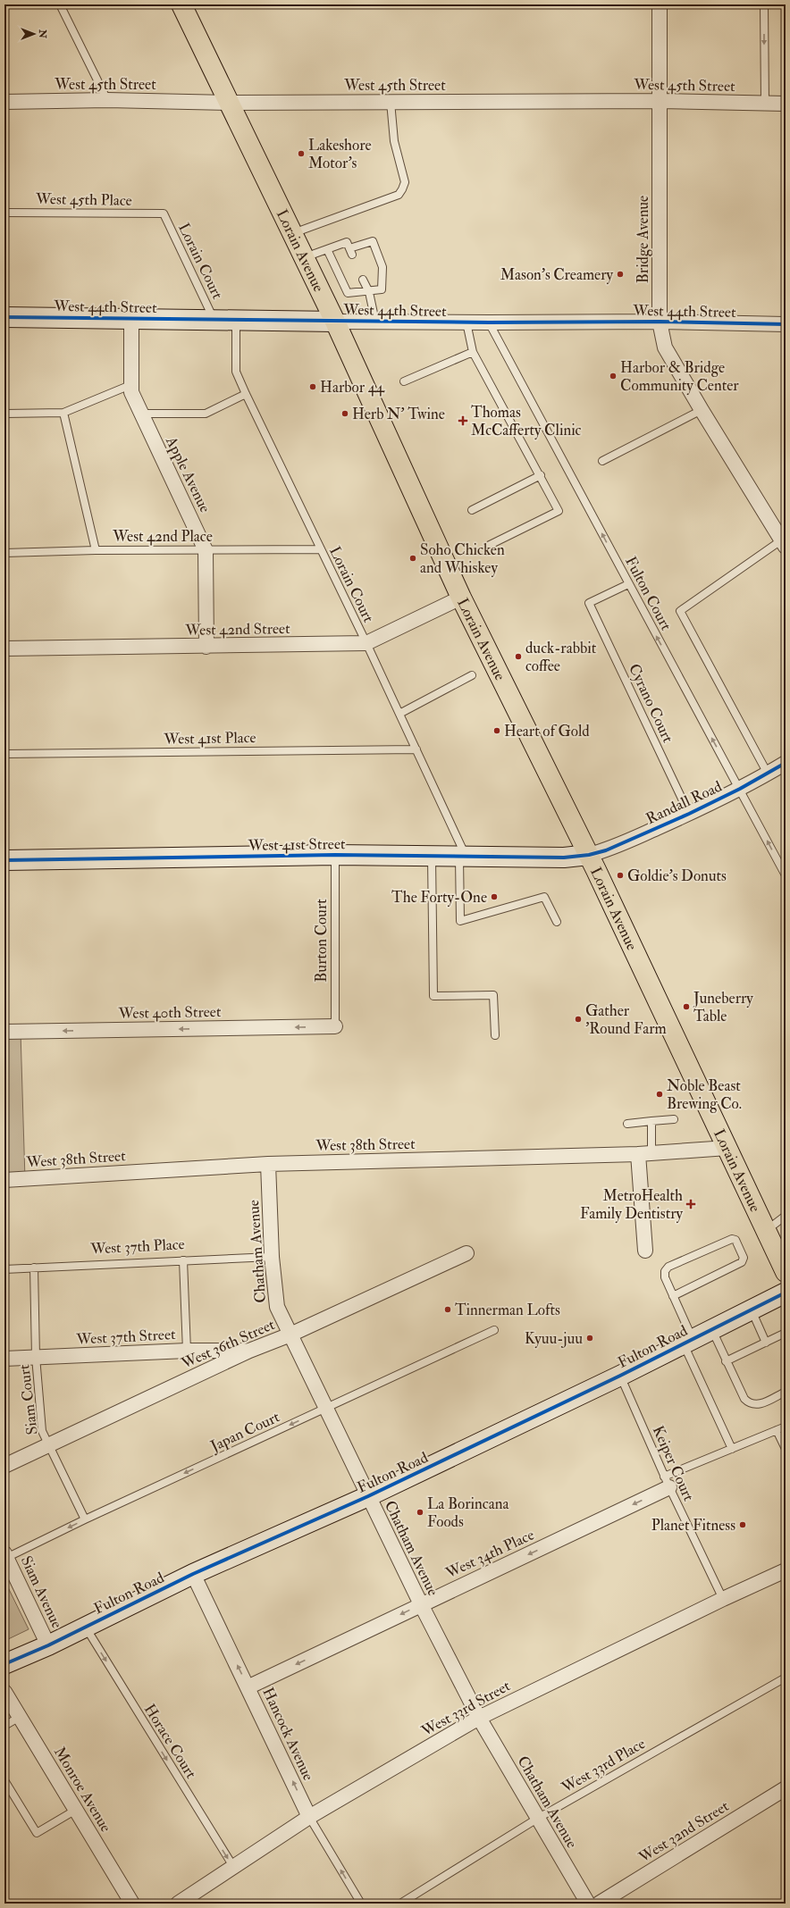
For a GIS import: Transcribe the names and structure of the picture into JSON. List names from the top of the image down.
{
  "streets": {
    "main road": ["Lorain Avenue"],
    "street": [
      "West 45th Street",
      "Bridge Avenue",
      "West 44th Street",
      "Apple Avenue",
      "West 42nd Street",
      "Randall Road",
      "West 41st Street",
      "West 40th Street",
      "West 38th Street",
      "Chatham Avenue",
      "West 37th Street",
      "West 36th Street",
      "Fulton Road",
      "West 34th Place",
      "Siam Avenue",
      "West 33rd Street",
      "Hancock Avenue",
      "Monroe Avenue",
      "West 32nd Street"
    ],
    "lane": [
      "West 45th Place",
      "Lorain Court",
      "West 42nd Place",
      "Fulton Court",
      "Cyrano Court",
      "West 41st Place",
      "Burton Court",
      "West 37th Place",
      "Siam Court",
      "Japan Court",
      "Keiper Court",
      "Horace Court",
      "West 33rd Place"
    ]
  },
  "crossings": [
    ["West 45th Street", "Bridge Avenue"],
    ["West 45th Street", "Lorain Avenue"],
    ["West 45th Place", "Lorain Court"],
    ["Bridge Avenue", "West 44th Street"],
    ["Lorain Avenue", "West 44th Street"],
    ["Lorain Avenue", "West 42nd Street"],
    ["Lorain Avenue", "Randall Road"],
    ["Lorain Avenue", "West 41st Street"],
    ["Lorain Avenue", "West 38th Street"],
    ["Lorain Court", "West 44th Street"],
    ["Lorain Court", "West 42nd Place"],
    ["Lorain Court", "West 42nd Street"],
    ["Lorain Court", "West 41st Place"],
    ["Lorain Court", "West 41st Street"],
    ["West 44th Street", "Apple Avenue"],
    ["West 44th Street", "Fulton Court"],
    ["Apple Avenue", "West 42nd Place"],
    ["Apple Avenue", "West 42nd Street"],
    ["Fulton Court", "Cyrano Court"],
    ["Fulton Court", "Randall Road"],
    ["Cyrano Court", "Randall Road"],
    ["Randall Road", "West 41st Street"],
    ["West 41st Street", "Burton Court"],
    ["Burton Court", "West 40th Street"],
    ["West 38th Street", "Chatham Avenue"],
    ["West 37th Place", "Chatham Avenue"],
    ["West 37th Place", "Siam Court"],
    ["Chatham Avenue", "West 36th Street"],
    ["Chatham Avenue", "Fulton Road"],
    ["Chatham Avenue", "Japan Court"],
    ["Chatham Avenue", "West 34th Place"],
    ["Chatham Avenue", "West 33rd Street"],
    ["Chatham Avenue", "West 33rd Place"],
    ["West 37th Street", "West 36th Street"],
    ["West 37th Street", "Siam Court"],
    ["West 36th Street", "Siam Court"],
    ["Fulton Road", "Keiper Court"],
    ["Fulton Road", "Siam Avenue"],
    ["Fulton Road", "Hancock Avenue"],
    ["Fulton Road", "Horace Court"],
    ["Siam Court", "Japan Court"],
    ["Japan Court", "Siam Avenue"],
    ["Keiper Court", "West 34th Place"],
    ["Keiper Court", "West 33rd Street"],
    ["West 34th Place", "Hancock Avenue"],
    ["West 33rd Street", "Hancock Avenue"],
    ["West 33rd Street", "Horace Court"]
  ],
  "one_way": [
    "Fulton Court",
    "West 40th Street",
    "Japan Court",
    "West 34th Place",
    "Hancock Avenue",
    "Horace Court"
  ],
  "places": {
    "other": [
      "Lakeshore Motor's",
      "Mason's Creamery",
      "Harbor & Bridge Community Center",
      "Harbor 44",
      "Herb N' Twine",
      "Soho Chicken and Whiskey",
      "duck-rabbit coffee",
      "Heart of Gold",
      "Goldie's Donuts",
      "The Forty-One",
      "Juneberry Table",
      "Gather 'Round Farm",
      "Noble Beast Brewing Co.",
      "Tinnerman Lofts",
      "Kyuu-juu",
      "La Borincana Foods",
      "Planet Fitness"
    ],
    "health": ["Thomas McCafferty Clinic", "MetroHealth Family Dentistry"]
  },
  "north": "right"
}
